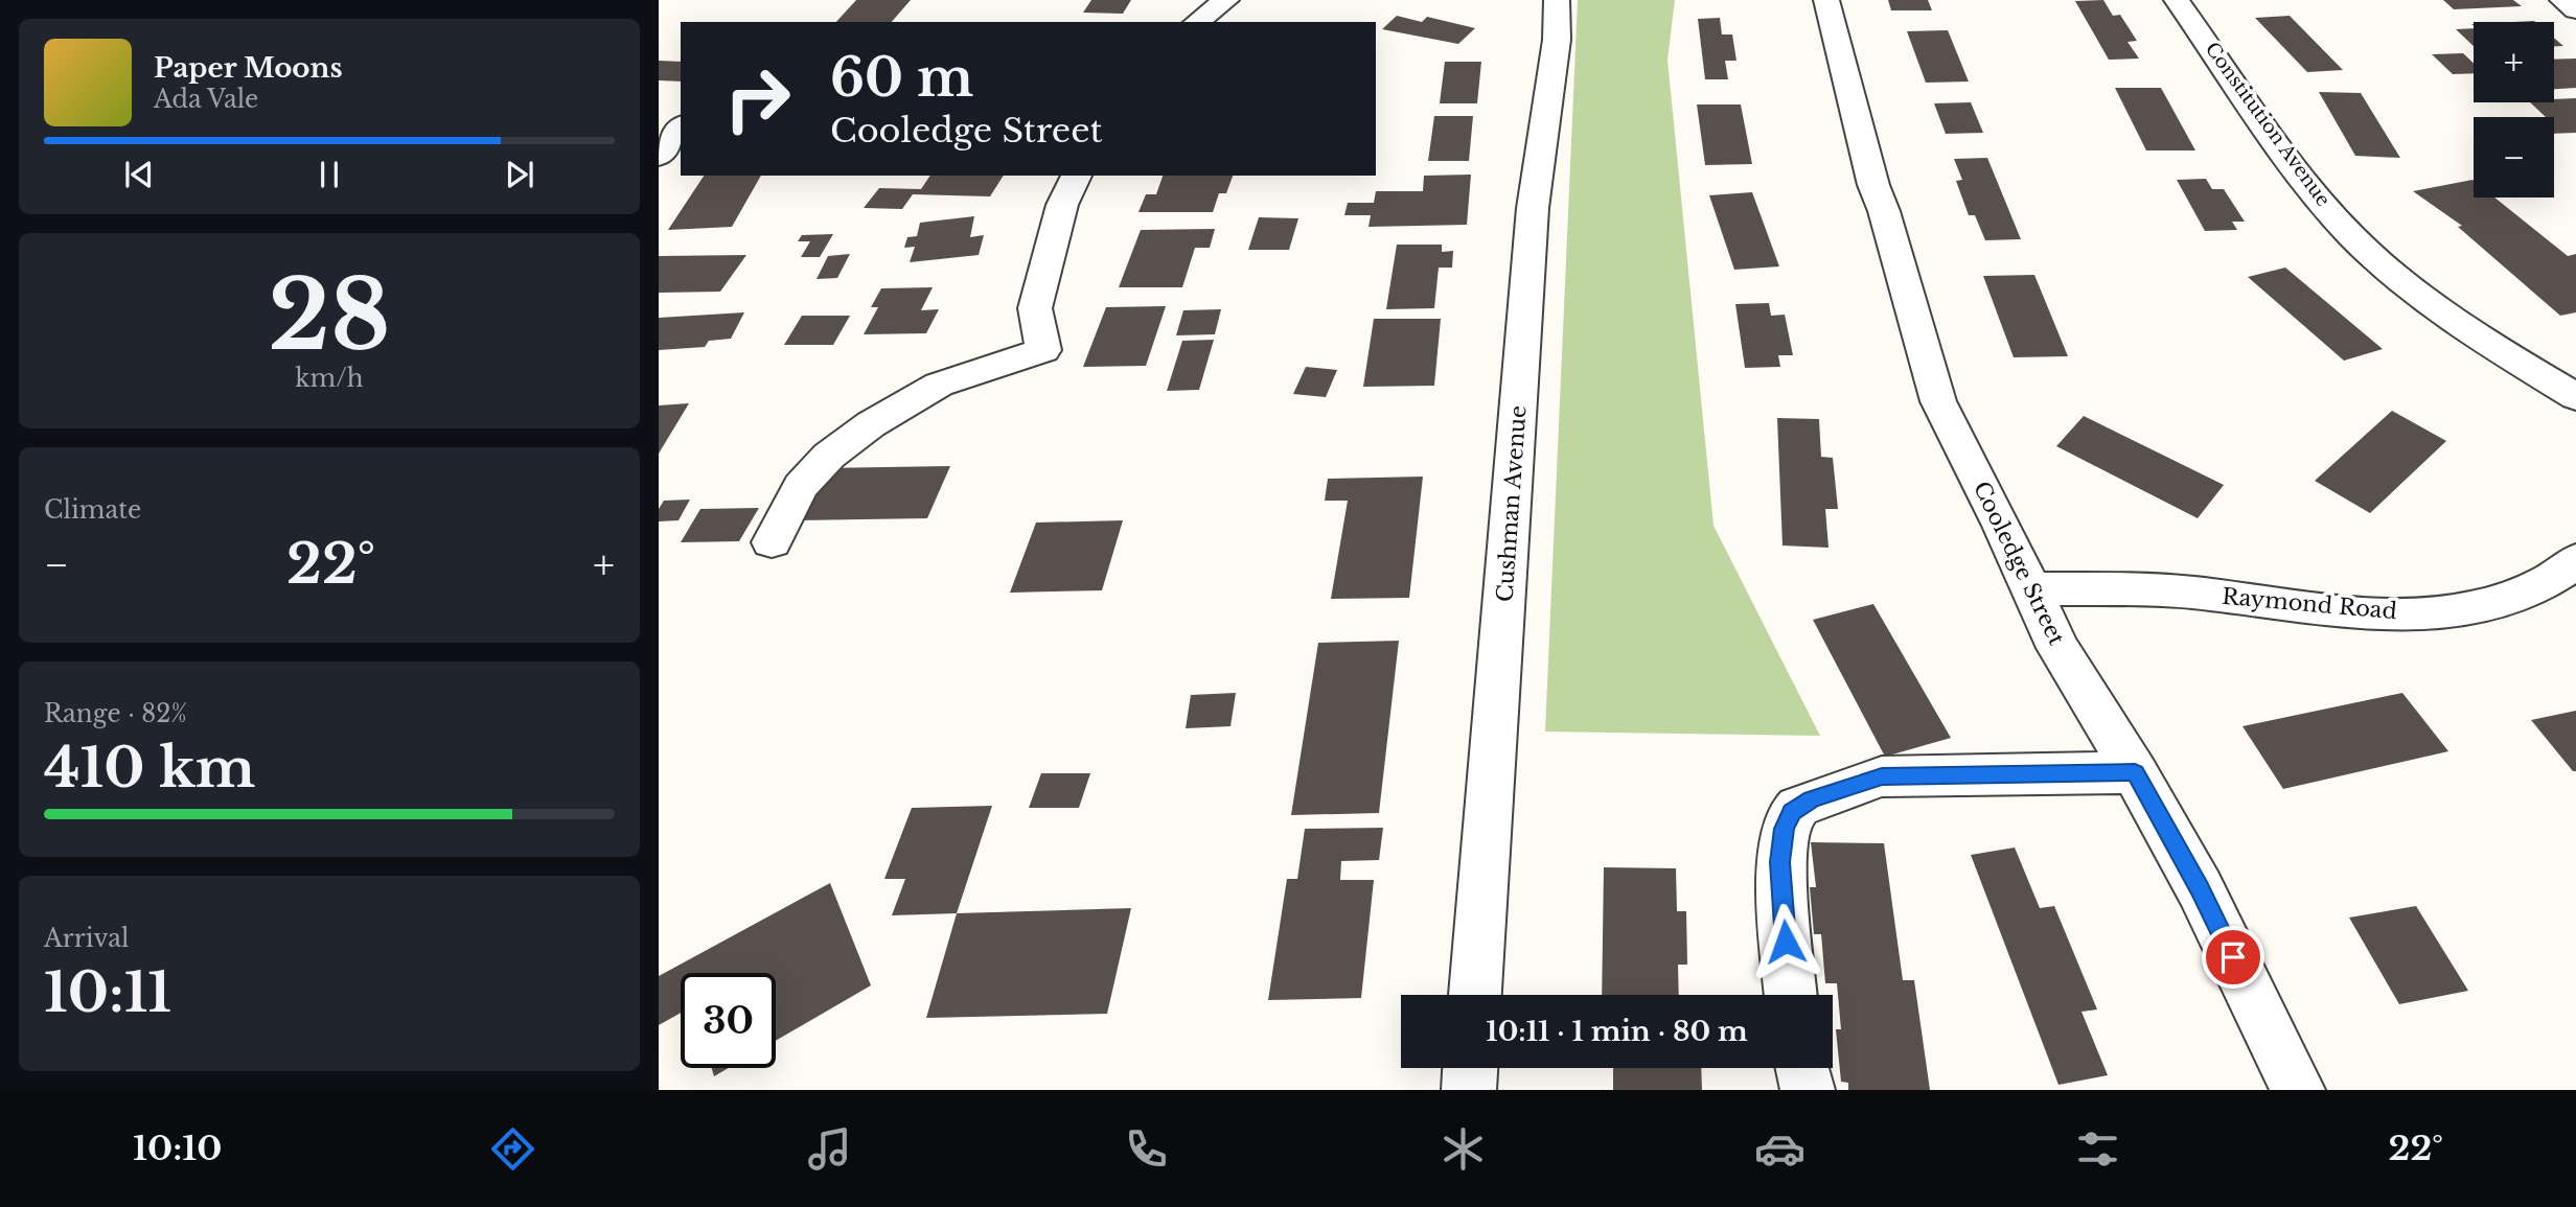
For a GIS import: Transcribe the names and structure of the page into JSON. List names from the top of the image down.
{
  "streets": {
    "street": [
      "Constitution Avenue",
      "Cushman Avenue",
      "Cooledge Street",
      "Raymond Road"
    ]
  },
  "crossings": [
    ["Cooledge Street", "Raymond Road"]
  ],
  "page": {
    "map_buttons": ["+", "−"],
    "turn": ["60 m", "Cooledge Street"],
    "song": ["Paper Moons", "Ada Vale"],
    "tile": [
      ["28", "km/h"],
      "Climate",
      ["Range · 82%", "410 km"],
      ["Arrival", "10:11"]
    ],
    "heat": ["−", "22°", "+"],
    "limit": "30",
    "trip": "10:11 · 1 min · 80 m",
    "tabs": ["10:10", "22°"]
  }
}
